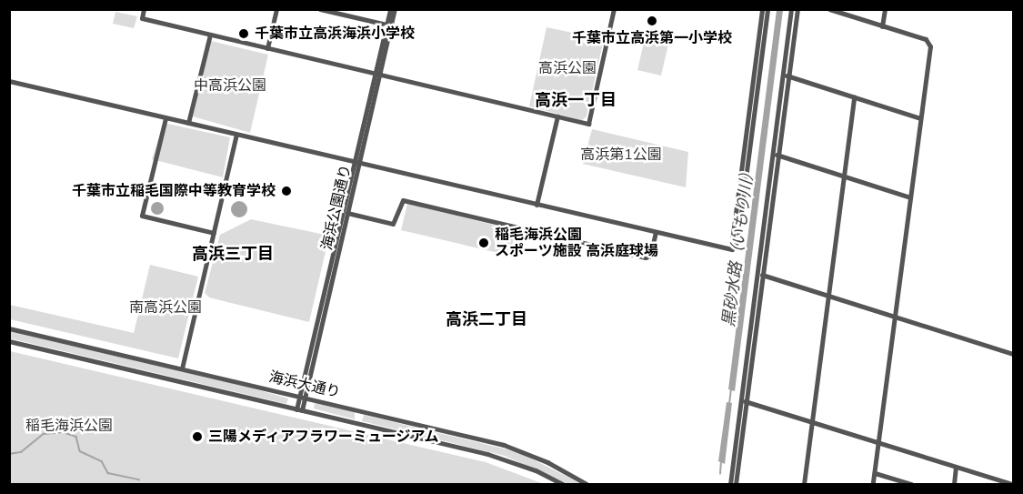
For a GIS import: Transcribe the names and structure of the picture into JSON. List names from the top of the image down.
{
  "streets": {
    "street": ["海浜公園通り", "海浜大通り"]
  },
  "crossings": [
    ["海浜公園通り", "海浜大通り"]
  ],
  "districts": ["高浜一丁目", "高浜三丁目", "高浜二丁目"],
  "water": ["黒砂水路（いもり川）"],
  "parks": [
    "高浜公園",
    "中高浜公園",
    "高浜第1公園",
    "南高浜公園",
    "稲毛海浜公園"
  ],
  "places": [
    "千葉市立高浜第一小学校",
    "千葉市立高浜海浜小学校",
    "千葉市立稲毛国際中等教育学校",
    "稲毛海浜公園 スポーツ施設 高浜庭球場",
    "三陽メディアフラワーミュージアム"
  ]
}
